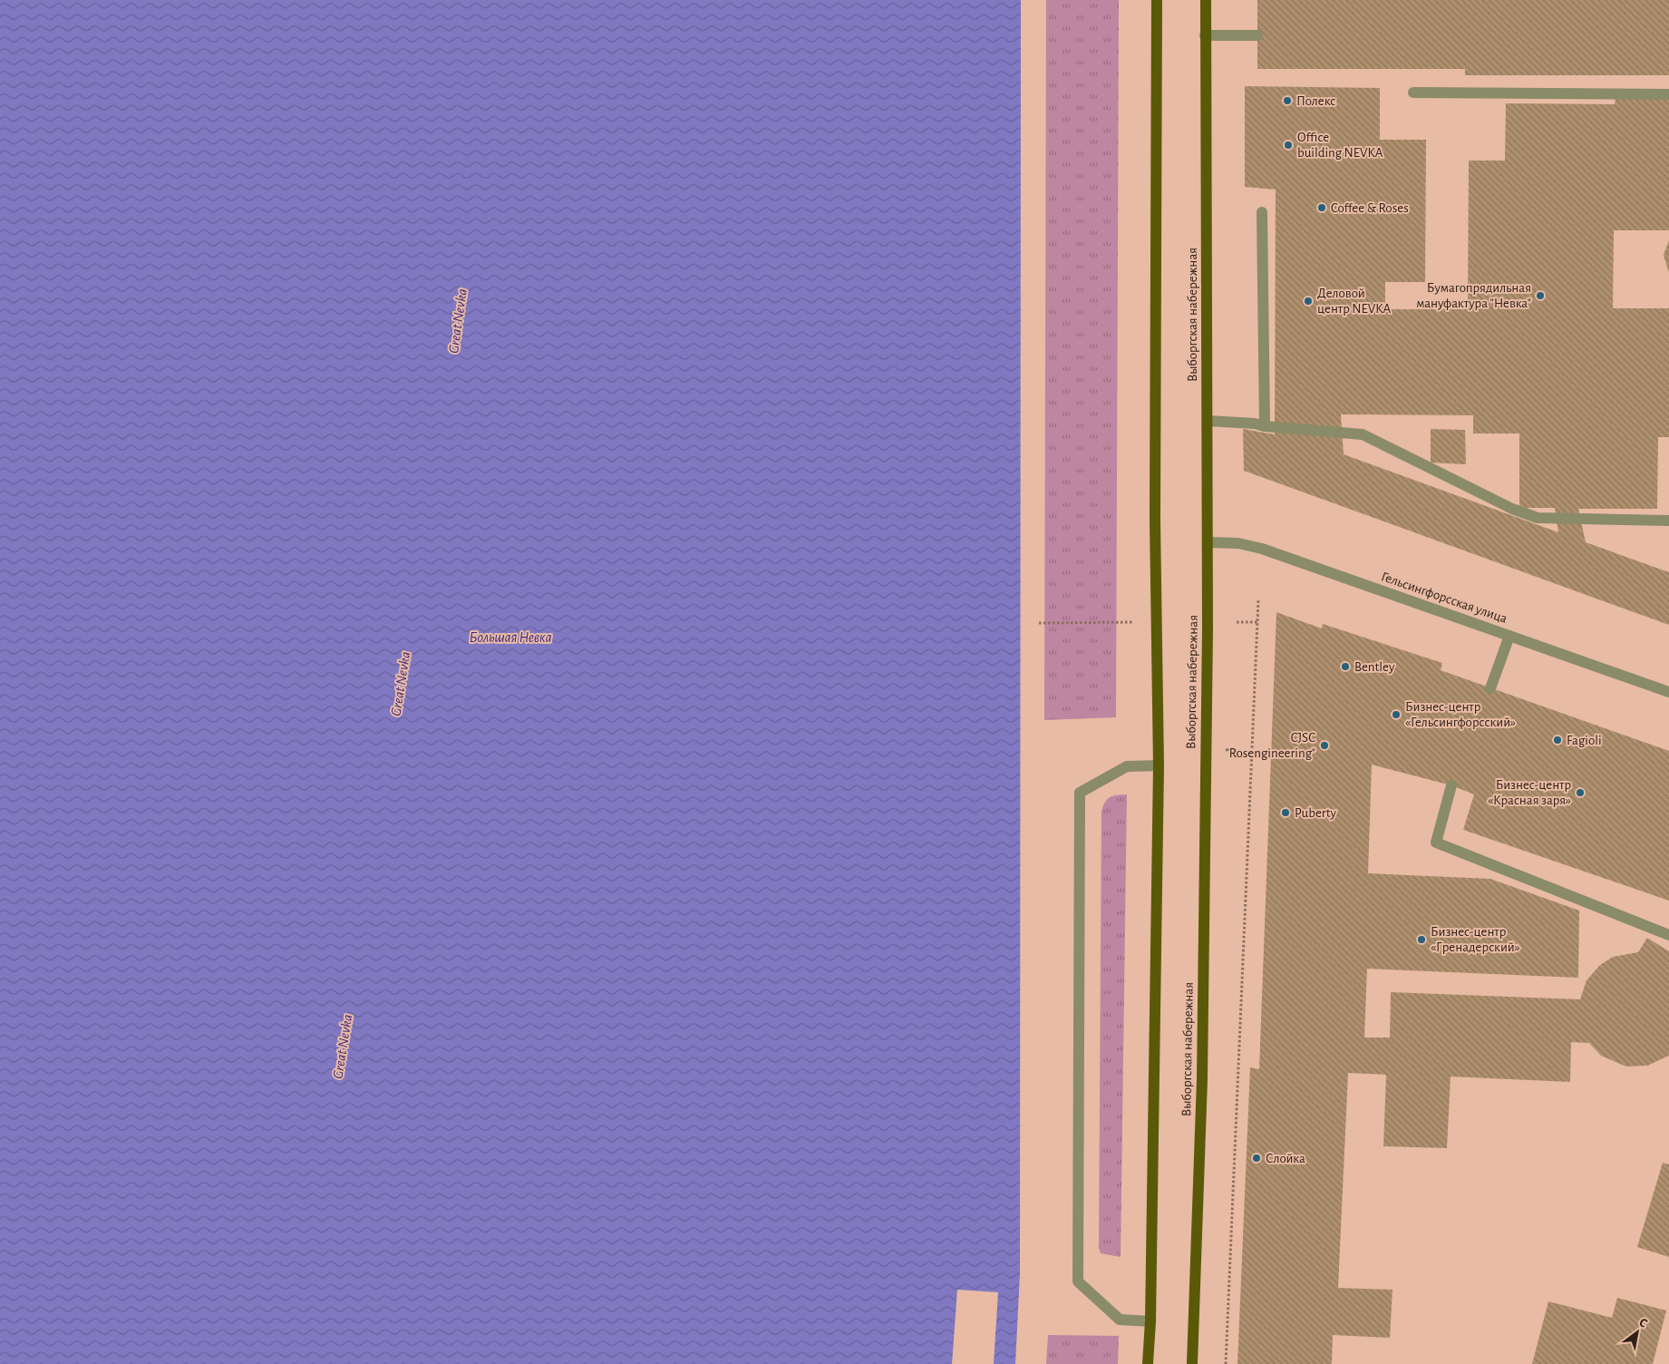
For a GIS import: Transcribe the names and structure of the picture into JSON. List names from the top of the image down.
{
  "streets": {
    "main road": ["Выборгская набережная"],
    "street": ["Гельсингфорсская улица"]
  },
  "crossings": [
    ["Выборгская набережная", "Гельсингфорсская улица"]
  ],
  "water": ["Great Nevka", "Большая Невка"],
  "places": [
    "Полекс",
    "Office building NEVKA",
    "Coffee & Roses",
    "Бумагопрядильная мануфактура \"Невка\"",
    "Деловой центр NEVKA",
    "Bentley",
    "Бизнес-центр «Гельсингфорсский»",
    "Fagioli",
    "CJSC \"Rosengineering\"",
    "Бизнес-центр «Красная заря»",
    "Puberty",
    "Бизнес-центр «Гренадерский»",
    "Слойка"
  ],
  "north": "top right"
}
